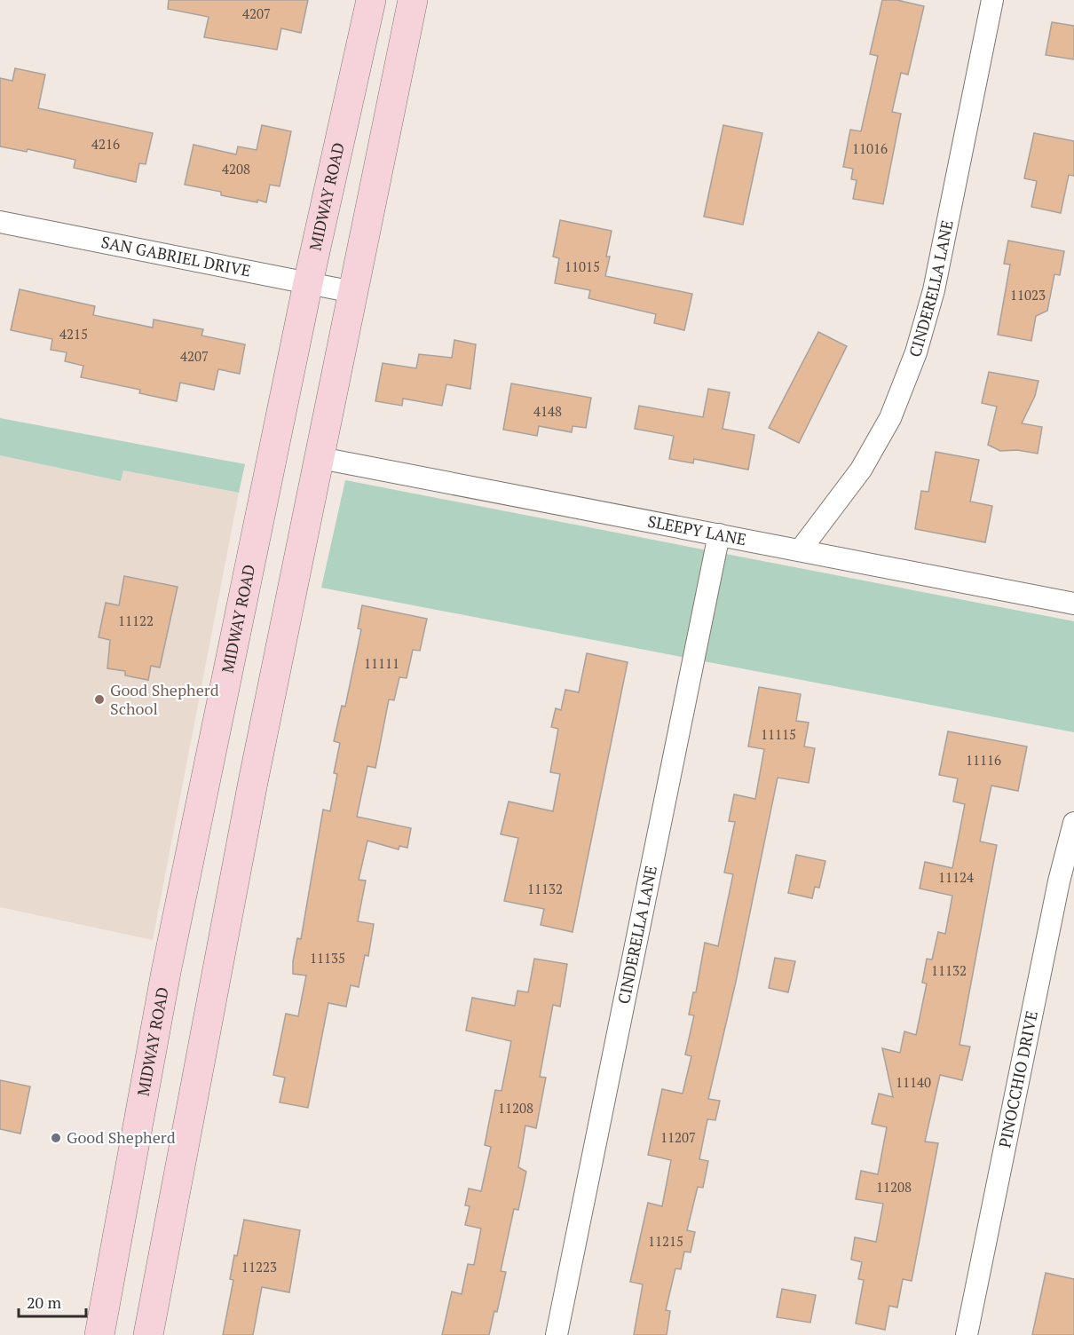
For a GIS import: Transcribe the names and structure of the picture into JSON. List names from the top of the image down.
{
  "streets": {
    "main road": ["MIDWAY ROAD"],
    "street": [
      "SAN GABRIEL DRIVE",
      "CINDERELLA LANE",
      "SLEEPY LANE",
      "PINOCCHIO DRIVE"
    ]
  },
  "crossings": [
    ["MIDWAY ROAD", "SAN GABRIEL DRIVE"],
    ["CINDERELLA LANE", "SLEEPY LANE"]
  ],
  "places": ["Good Shepherd School", "Good Shepherd"],
  "house_numbers": [
    "4207",
    "4216",
    "11016",
    "4208",
    "11015",
    "11023",
    "4215",
    "4207",
    "4148",
    "11122",
    "11111",
    "11115",
    "11116",
    "11124",
    "11132",
    "11135",
    "11132",
    "11140",
    "11208",
    "11207",
    "11208",
    "11215",
    "11223"
  ],
  "scale_bar": "20 m"
}
